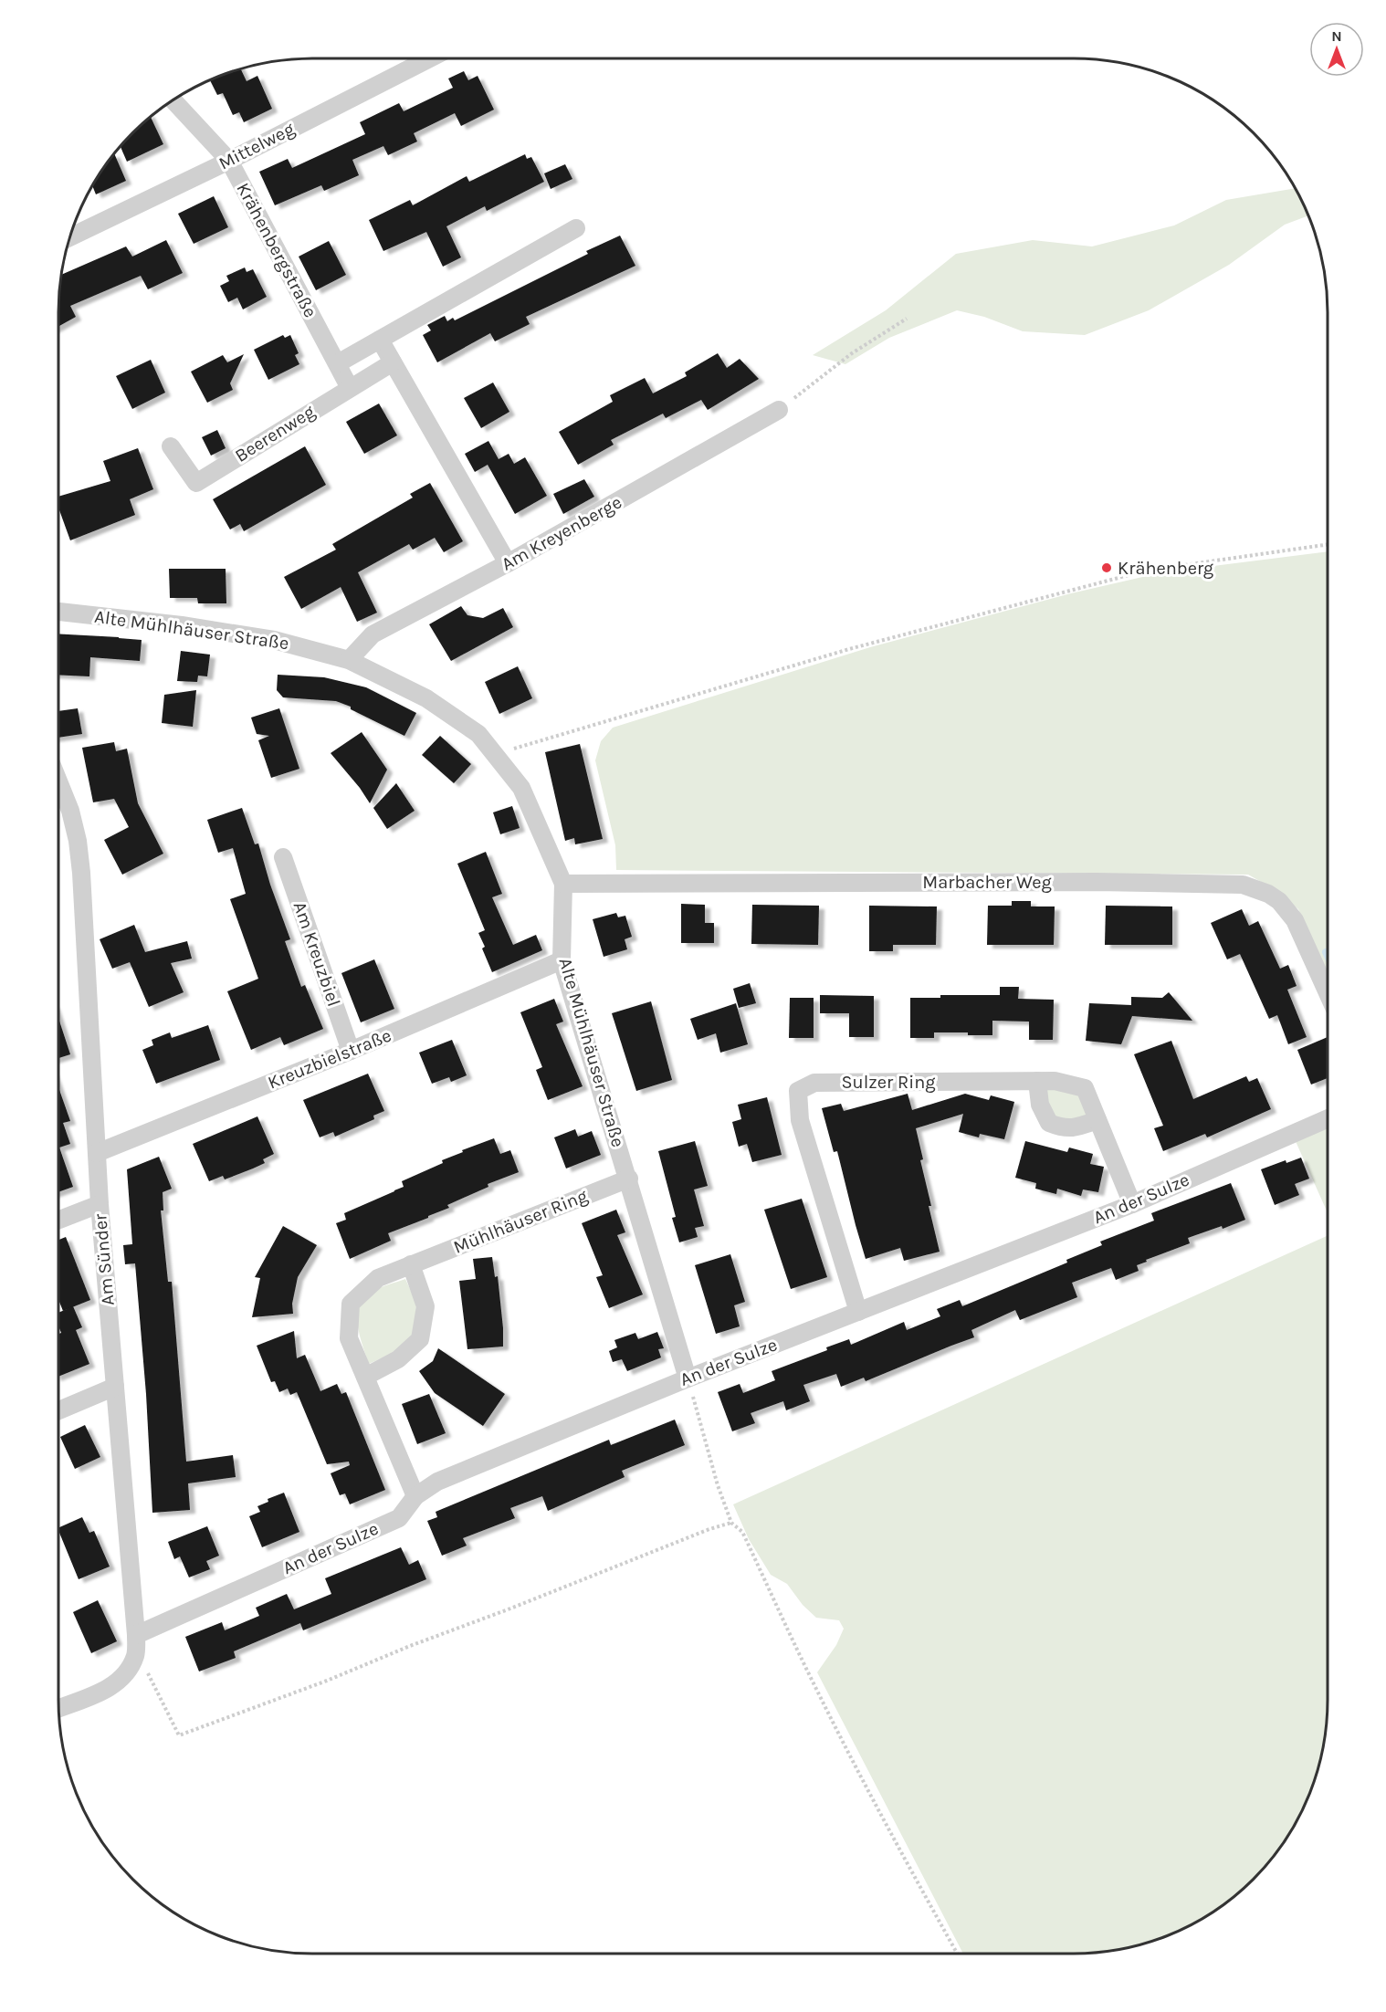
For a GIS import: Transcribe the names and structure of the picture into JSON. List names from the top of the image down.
{
  "streets": {
    "street": [
      "Mittelweg",
      "Krähenbergstraße",
      "Beerenweg",
      "Am Kreyenberge",
      "Alte Mühlhäuser Straße",
      "Marbacher Weg",
      "Am Kreuzbiel",
      "Kreuzbielstraße",
      "Sulzer Ring",
      "An der Sulze",
      "Mühlhäuser Ring",
      "Am Sünder"
    ]
  },
  "crossings": [
    ["Mittelweg", "Krähenbergstraße"],
    ["Krähenbergstraße", "Beerenweg"],
    ["Am Kreyenberge", "Alte Mühlhäuser Straße"],
    ["Alte Mühlhäuser Straße", "Marbacher Weg"],
    ["Alte Mühlhäuser Straße", "Kreuzbielstraße"],
    ["Alte Mühlhäuser Straße", "An der Sulze"],
    ["Alte Mühlhäuser Straße", "Mühlhäuser Ring"],
    ["Am Kreuzbiel", "Kreuzbielstraße"],
    ["Kreuzbielstraße", "Am Sünder"],
    ["Sulzer Ring", "An der Sulze"],
    ["An der Sulze", "Mühlhäuser Ring"],
    ["An der Sulze", "Am Sünder"]
  ],
  "places": ["Krähenberg"],
  "north": "top"
}
